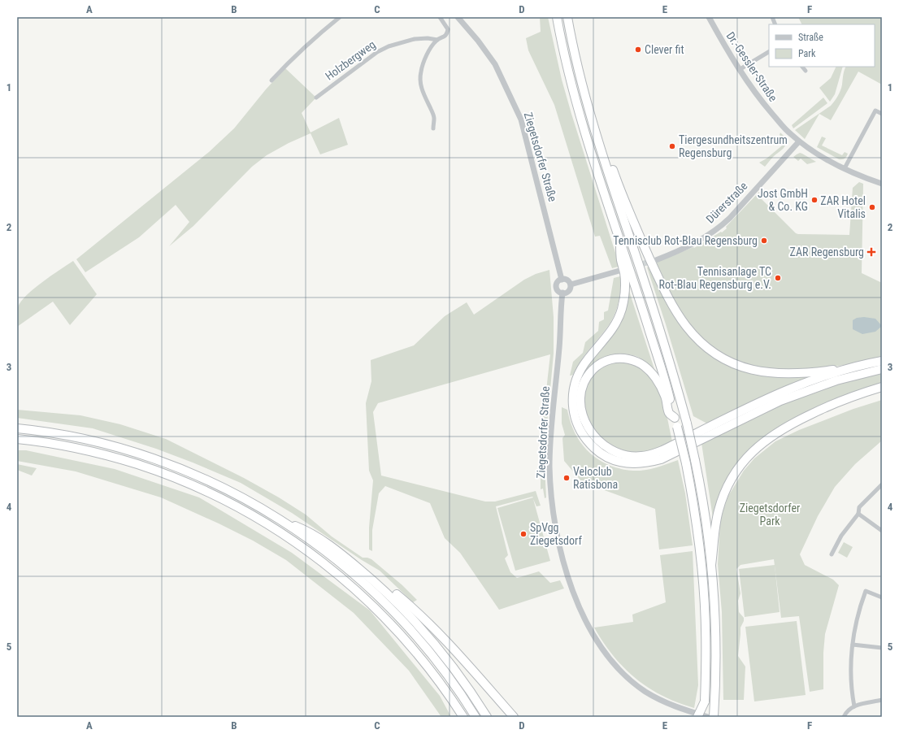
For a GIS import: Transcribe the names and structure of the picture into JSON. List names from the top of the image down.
{
  "streets": {
    "street": [
      "Holzbergweg",
      "Dr.-Gessler-Straße",
      "Ziegetsdorfer Straße",
      "Dürerstraße"
    ]
  },
  "crossings": [
    ["Dr.-Gessler-Straße", "Dürerstraße"]
  ],
  "parks": ["Ziegetsdorfer Park"],
  "places": {
    "other": [
      "Clever fit",
      "Tiergesundheitszentrum Regensburg",
      "Jost GmbH & Co. KG",
      "ZAR Hotel Vitalis",
      "Tennisclub Rot-Blau Regensburg",
      "Tennisanlage TC Rot-Blau Regensburg e.V.",
      "Veloclub Ratisbona",
      "SpVgg Ziegetsdorf"
    ],
    "health": ["ZAR Regensburg"]
  },
  "legend": ["Straße", "Park"],
  "grid": {
    "columns": [
      "A",
      "B",
      "C",
      "D",
      "E",
      "F"
    ],
    "rows": [
      "1",
      "2",
      "3",
      "4",
      "5"
    ]
  }
}
